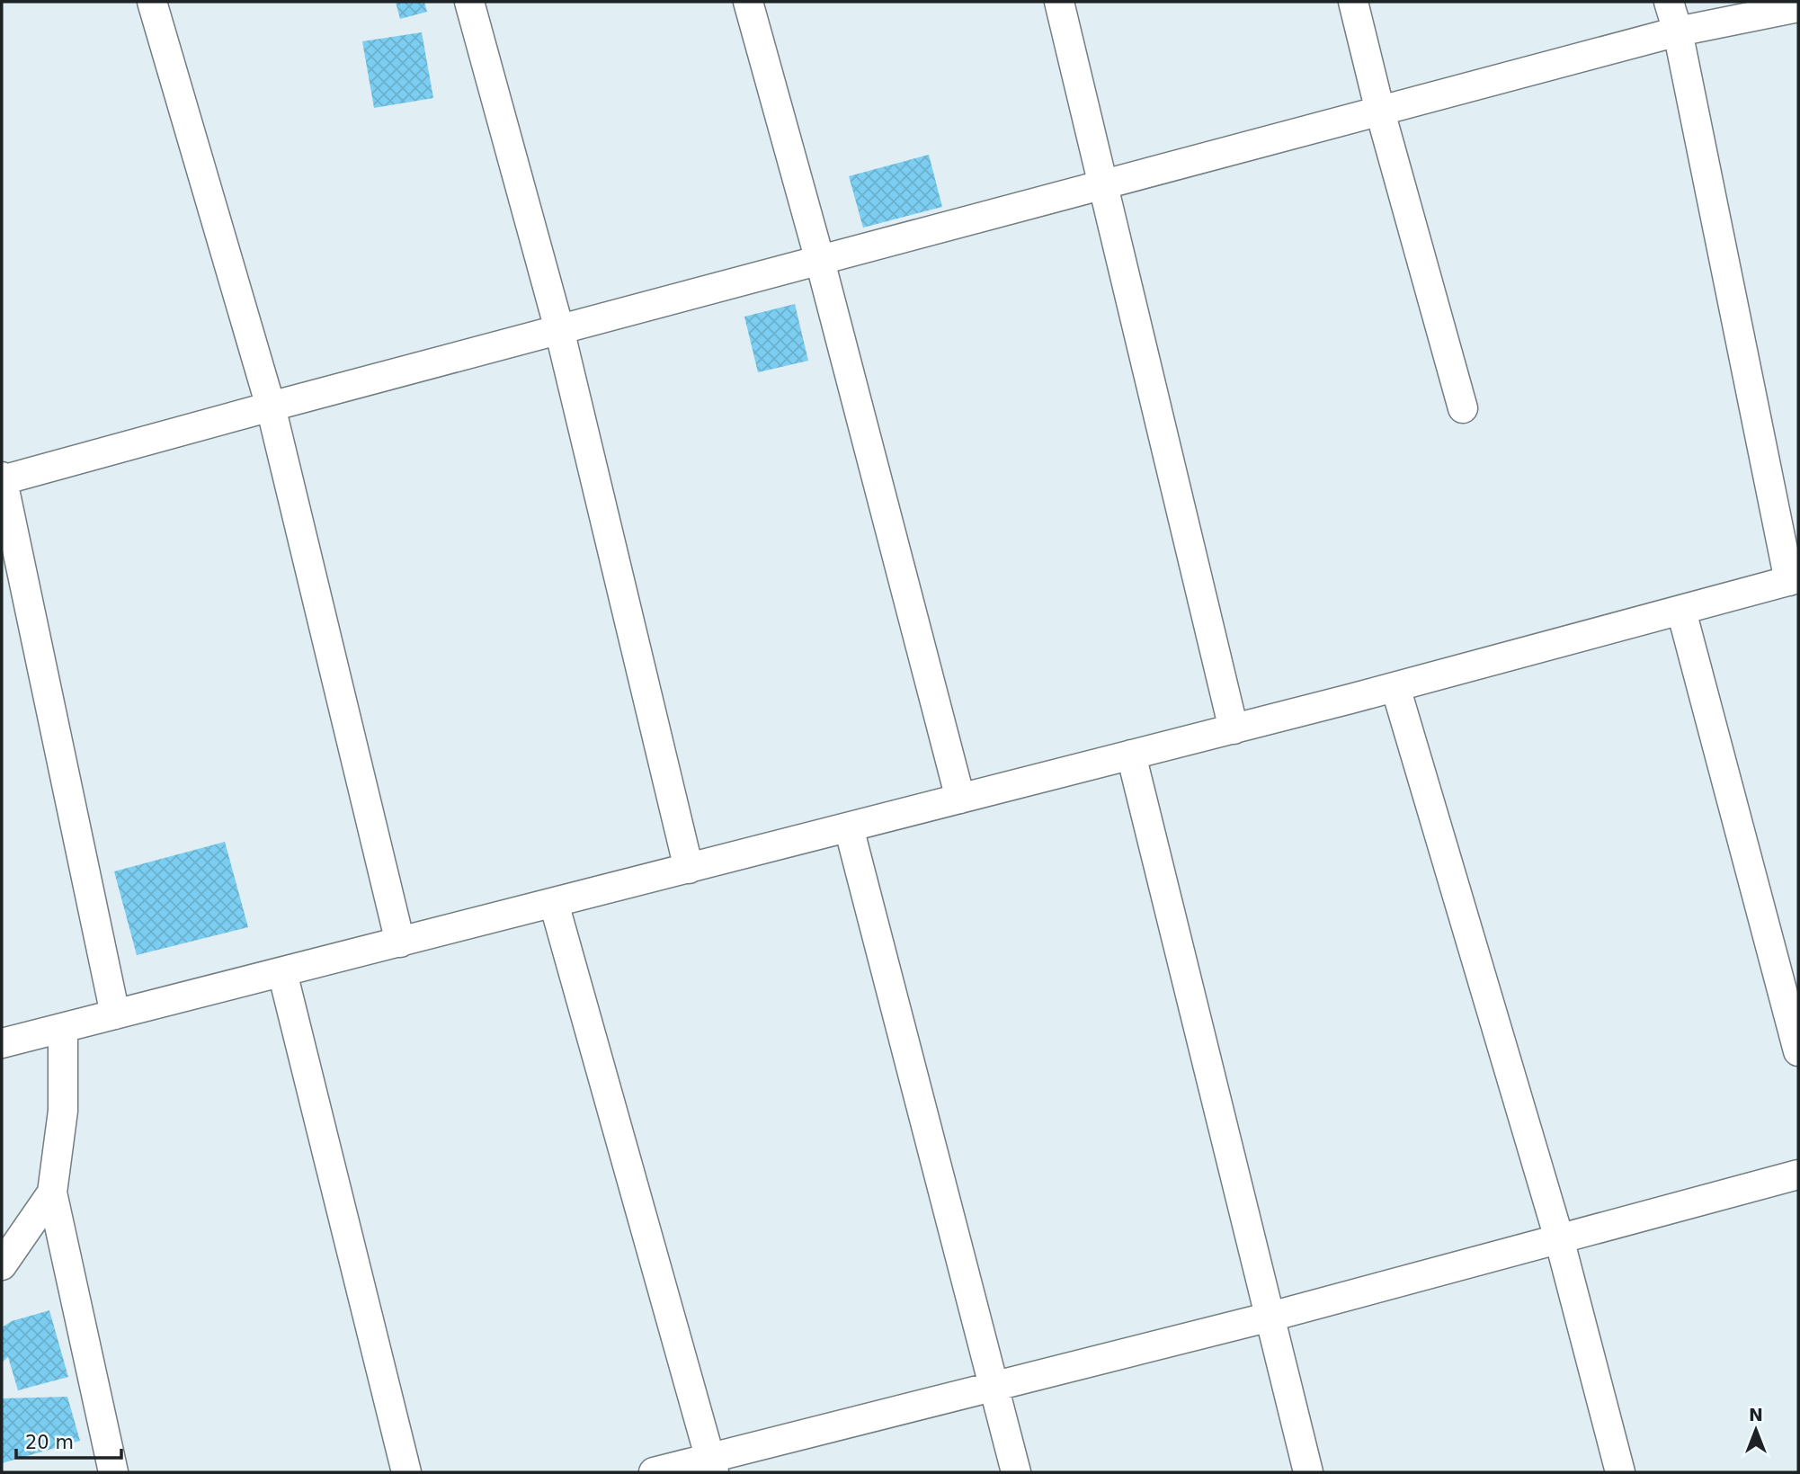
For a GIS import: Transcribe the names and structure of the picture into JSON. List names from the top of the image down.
{
  "scale_bar": "20 m",
  "north": "top"
}
